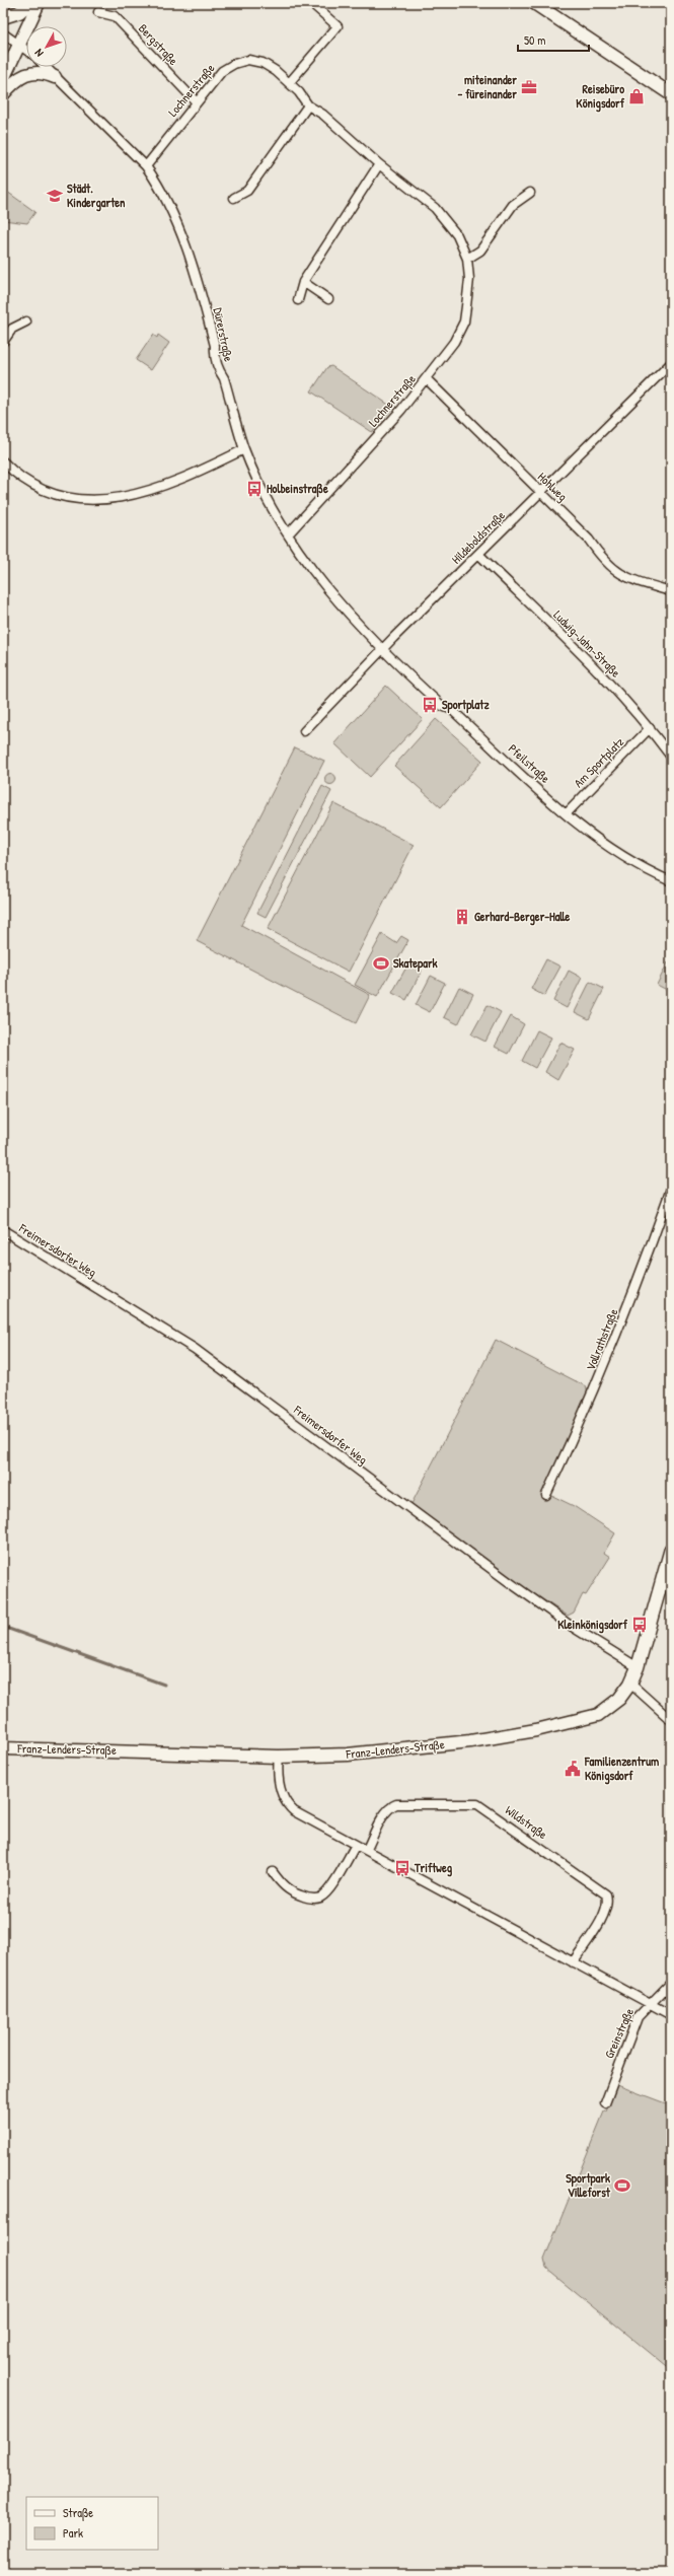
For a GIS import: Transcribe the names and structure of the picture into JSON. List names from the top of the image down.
{
  "streets": {
    "street": [
      "Bergstraße",
      "Lochnerstraße",
      "Dürerstraße",
      "Hohlweg",
      "Hildeboldstraße",
      "Ludwig-Jahn-Straße",
      "Am Sportplatz",
      "Pfeilstraße",
      "Freimersdorfer Weg",
      "Vollrathstraße",
      "Franz-Lenders-Straße",
      "Wildstraße",
      "Greinstraße"
    ]
  },
  "crossings": [
    ["Bergstraße", "Lochnerstraße"],
    ["Lochnerstraße", "Dürerstraße"],
    ["Lochnerstraße", "Hohlweg"],
    ["Dürerstraße", "Hildeboldstraße"],
    ["Dürerstraße", "Pfeilstraße"],
    ["Hohlweg", "Hildeboldstraße"],
    ["Hildeboldstraße", "Ludwig-Jahn-Straße"],
    ["Hildeboldstraße", "Pfeilstraße"],
    ["Ludwig-Jahn-Straße", "Am Sportplatz"],
    ["Am Sportplatz", "Pfeilstraße"],
    ["Freimersdorfer Weg", "Franz-Lenders-Straße"]
  ],
  "places": {
    "office": ["miteinander - füreinander"],
    "shop": ["Reisebüro Königsdorf"],
    "school or university": ["Städt. Kindergarten"],
    "bus stop": [
      "Holbeinstraße",
      "Sportplatz",
      "Kleinkönigsdorf",
      "Triftweg"
    ],
    "building": ["Gerhard-Berger-Halle"],
    "sports": ["Skatepark", "Sportpark Villeforst"],
    "public building": ["Familienzentrum Königsdorf"]
  },
  "legend": ["Straße", "Park"],
  "scale_bar": "50 m",
  "north": "bottom left"
}
